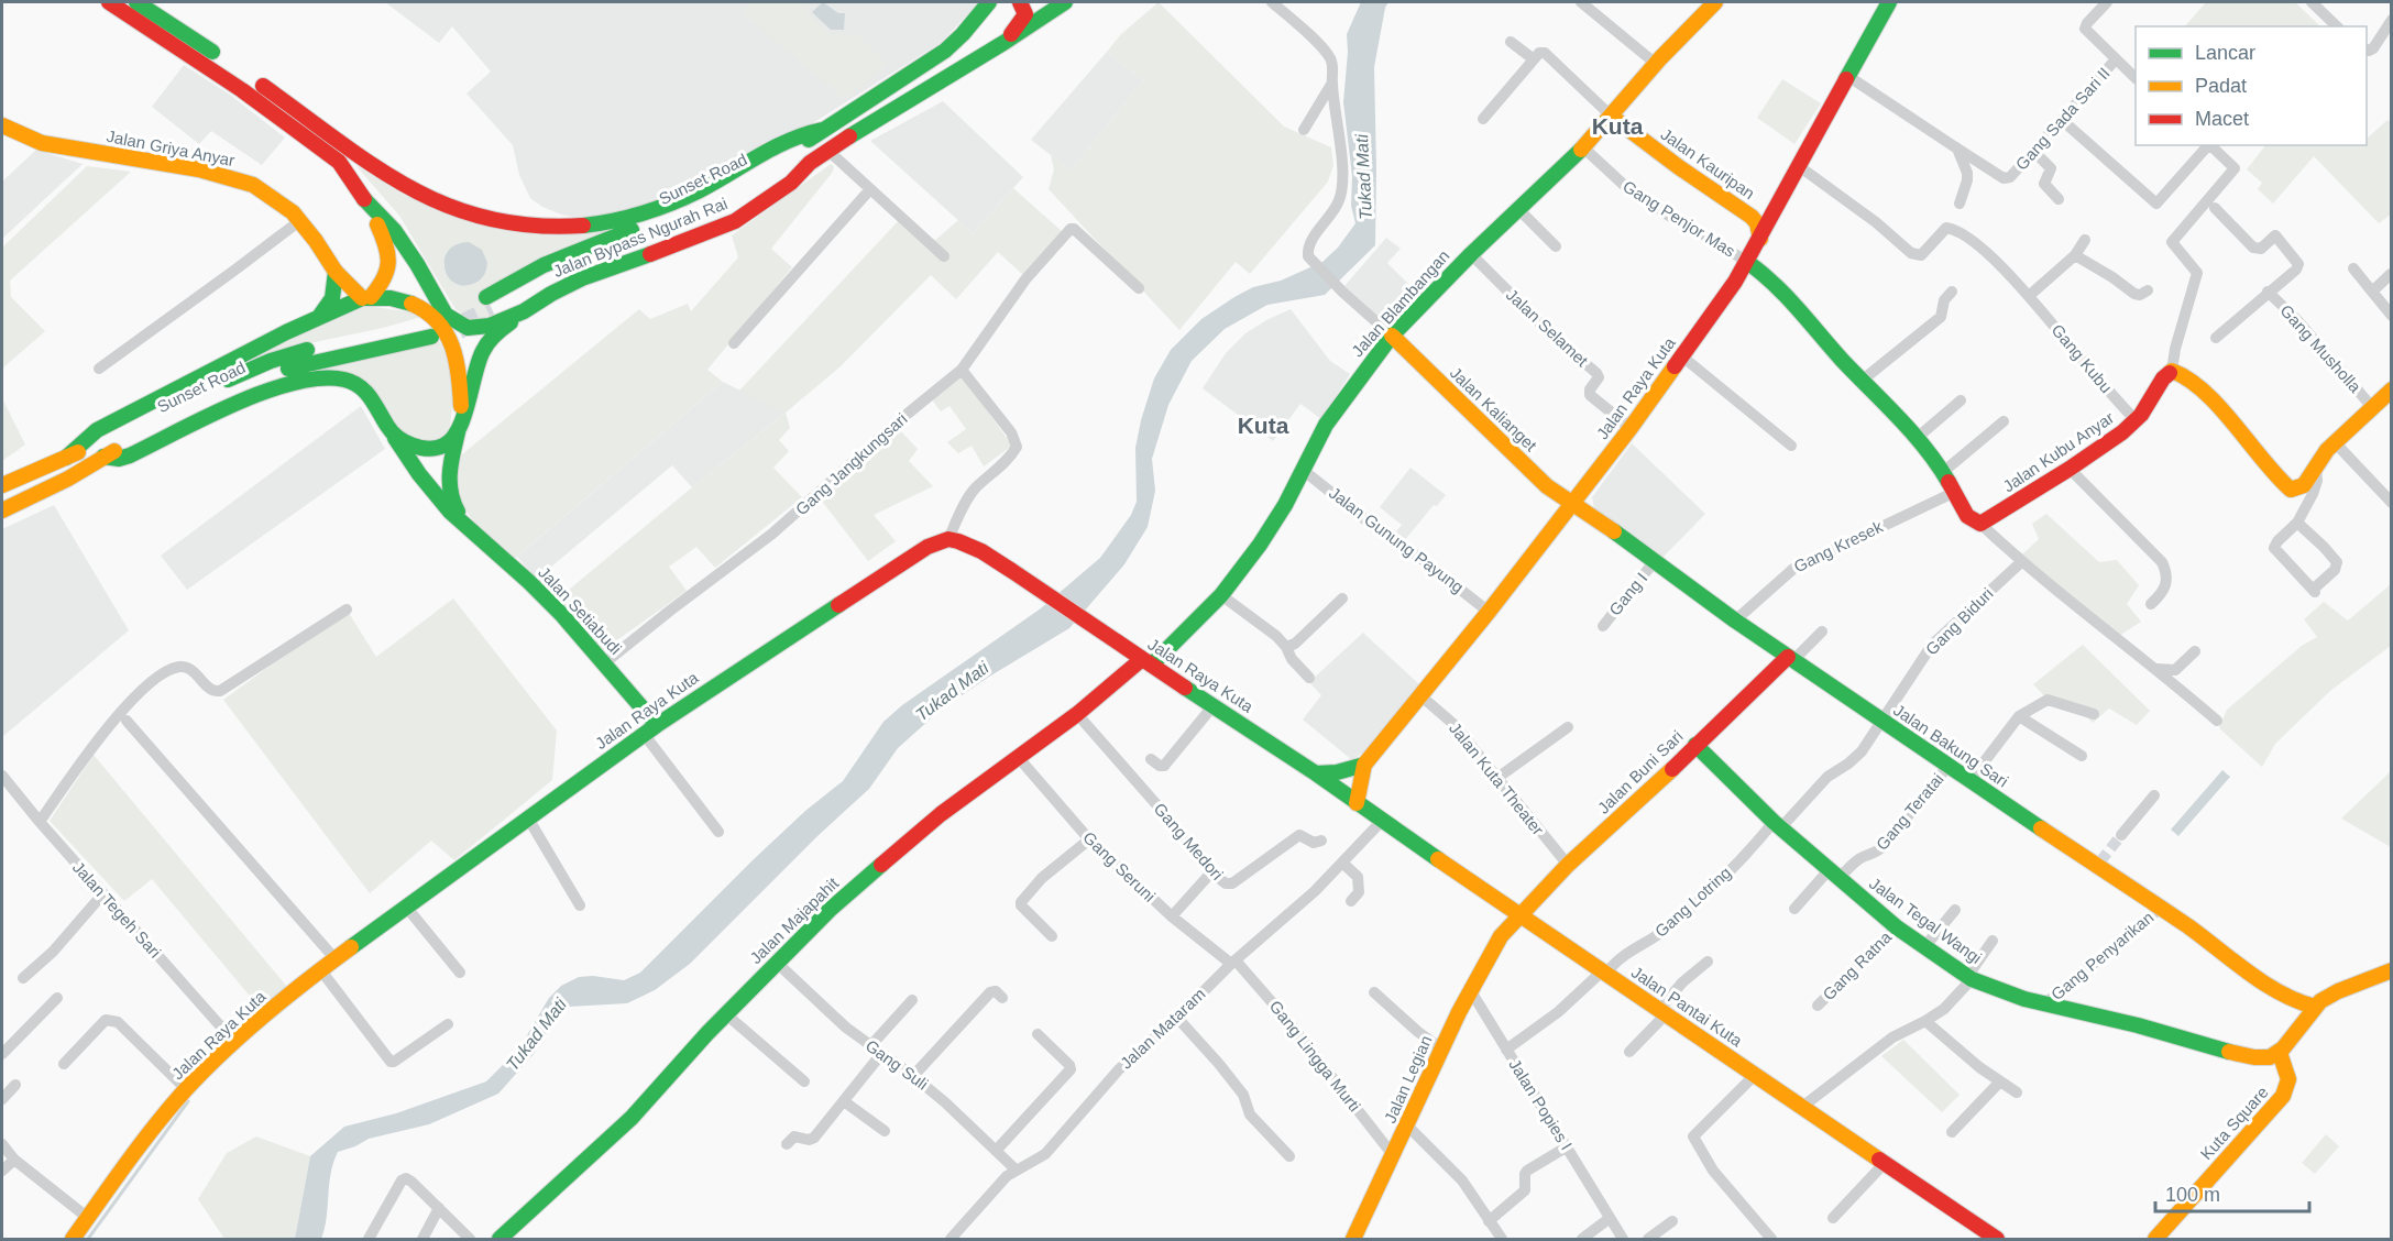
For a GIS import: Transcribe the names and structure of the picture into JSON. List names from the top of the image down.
{
  "streets": {
    "main road": [
      "Jalan Griya Anyar",
      "Jalan Kauripan",
      "Sunset Road",
      "Jalan Bypass Ngurah Rai",
      "Jalan Blambangan",
      "Jalan Raya Kuta",
      "Jalan Kalianget",
      "Jalan Kubu Anyar",
      "Jalan Setiabudi",
      "Jalan Bakung Sari",
      "Jalan Buni Sari",
      "Jalan Majapahit",
      "Jalan Tegal Wangi",
      "Jalan Pantai Kuta",
      "Jalan Legian",
      "Kuta Square"
    ],
    "street": [
      "Gang Sada Sari II",
      "Gang Penjor Mas",
      "Jalan Selamet",
      "Gang Musholla",
      "Gang Kubu",
      "Gang Jangkungsari",
      "Jalan Gunung Payung",
      "Gang Kresek",
      "Gang I",
      "Gang Biduri",
      "Jalan Kuta Theater",
      "Gang Teratai",
      "Gang Medori",
      "Gang Seruni",
      "Gang Lotring",
      "Jalan Tegeh Sari",
      "Gang Penyarikan",
      "Gang Ratna",
      "Jalan Mataram",
      "Gang Lingga Murti",
      "Gang Suli",
      "Jalan Popies I"
    ]
  },
  "crossings": [
    ["Jalan Kauripan", "Jalan Blambangan"],
    ["Jalan Kauripan", "Jalan Raya Kuta"],
    ["Sunset Road", "Jalan Bypass Ngurah Rai"],
    ["Sunset Road", "Jalan Setiabudi"],
    ["Gang Penjor Mas", "Jalan Blambangan"],
    ["Gang Penjor Mas", "Jalan Raya Kuta"],
    ["Jalan Blambangan", "Jalan Selamet"],
    ["Jalan Blambangan", "Jalan Raya Kuta"],
    ["Jalan Blambangan", "Jalan Kalianget"],
    ["Jalan Blambangan", "Jalan Gunung Payung"],
    ["Jalan Blambangan", "Jalan Majapahit"],
    ["Jalan Selamet", "Jalan Raya Kuta"],
    ["Gang Kubu", "Jalan Raya Kuta"],
    ["Gang Kubu", "Jalan Kubu Anyar"],
    ["Jalan Raya Kuta", "Jalan Kalianget"],
    ["Jalan Raya Kuta", "Jalan Gunung Payung"],
    ["Jalan Raya Kuta", "Jalan Setiabudi"],
    ["Jalan Raya Kuta", "Jalan Bakung Sari"],
    ["Jalan Raya Kuta", "Jalan Kuta Theater"],
    ["Jalan Raya Kuta", "Jalan Tegeh Sari"],
    ["Jalan Raya Kuta", "Jalan Majapahit"],
    ["Jalan Raya Kuta", "Jalan Pantai Kuta"],
    ["Jalan Kalianget", "Jalan Bakung Sari"],
    ["Gang Jangkungsari", "Jalan Setiabudi"],
    ["Gang Kresek", "Jalan Bakung Sari"],
    ["Gang I", "Jalan Bakung Sari"],
    ["Gang Biduri", "Jalan Bakung Sari"],
    ["Gang Biduri", "Gang Lotring"],
    ["Gang Biduri", "Jalan Tegal Wangi"],
    ["Jalan Bakung Sari", "Jalan Buni Sari"],
    ["Jalan Bakung Sari", "Gang Teratai"],
    ["Jalan Bakung Sari", "Gang Penyarikan"],
    ["Jalan Buni Sari", "Jalan Kuta Theater"],
    ["Jalan Buni Sari", "Jalan Tegal Wangi"],
    ["Jalan Buni Sari", "Jalan Pantai Kuta"],
    ["Jalan Buni Sari", "Jalan Legian"],
    ["Gang Teratai", "Jalan Tegal Wangi"],
    ["Gang Medori", "Jalan Majapahit"],
    ["Gang Seruni", "Jalan Majapahit"],
    ["Gang Seruni", "Jalan Mataram"],
    ["Gang Seruni", "Gang Lingga Murti"],
    ["Gang Lotring", "Jalan Tegal Wangi"],
    ["Gang Lotring", "Jalan Pantai Kuta"],
    ["Gang Lotring", "Jalan Popies I"],
    ["Jalan Majapahit", "Gang Suli"],
    ["Jalan Tegal Wangi", "Gang Penyarikan"],
    ["Jalan Tegal Wangi", "Gang Ratna"],
    ["Jalan Tegal Wangi", "Kuta Square"],
    ["Jalan Pantai Kuta", "Jalan Mataram"],
    ["Jalan Mataram", "Gang Lingga Murti"],
    ["Jalan Mataram", "Gang Suli"],
    ["Gang Lingga Murti", "Jalan Legian"],
    ["Jalan Legian", "Jalan Popies I"]
  ],
  "districts": ["Kuta", "Kuta"],
  "water": ["Tukad Mati"],
  "legend": ["Lancar", "Padat", "Macet"],
  "scale_bar": "100 m"
}
